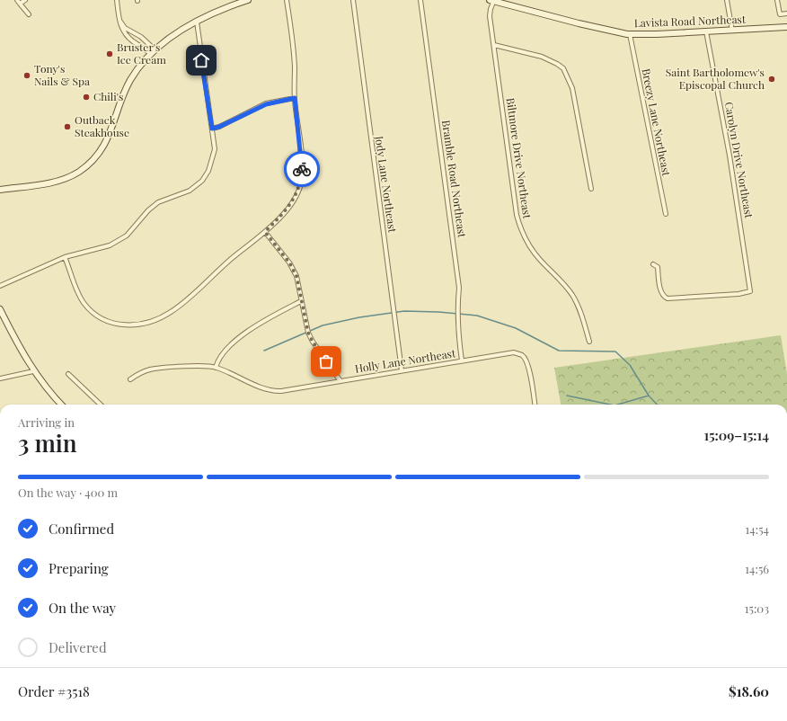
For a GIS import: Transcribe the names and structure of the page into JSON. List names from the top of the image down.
{
  "streets": {
    "main road": ["Lavista Road Northeast"],
    "street": [
      "Breezy Lane Northeast",
      "Biltmore Drive Northeast",
      "Carolyn Drive Northeast",
      "Bramble Road Northeast",
      "Jody Lane Northeast",
      "Holly Lane Northeast"
    ]
  },
  "crossings": [
    ["Lavista Road Northeast", "Breezy Lane Northeast"],
    ["Lavista Road Northeast", "Biltmore Drive Northeast"],
    ["Lavista Road Northeast", "Carolyn Drive Northeast"],
    ["Bramble Road Northeast", "Holly Lane Northeast"],
    ["Jody Lane Northeast", "Holly Lane Northeast"]
  ],
  "places": [
    "Bruster's Ice Cream",
    "Tony's Nails & Spa",
    "Saint Bartholomew's Episcopal Church",
    "Chili's",
    "Outback Steakhouse"
  ],
  "page": {
    "heading": ["3 min", "Arriving in", "15:09–15:14"],
    "panel": ["Order #3518", "$18.60"],
    "bar": "On the way · 400 m",
    "list": [
      ["Confirmed", "14:54"],
      ["Preparing", "14:56"],
      ["On the way", "15:03"],
      "Delivered"
    ]
  }
}
